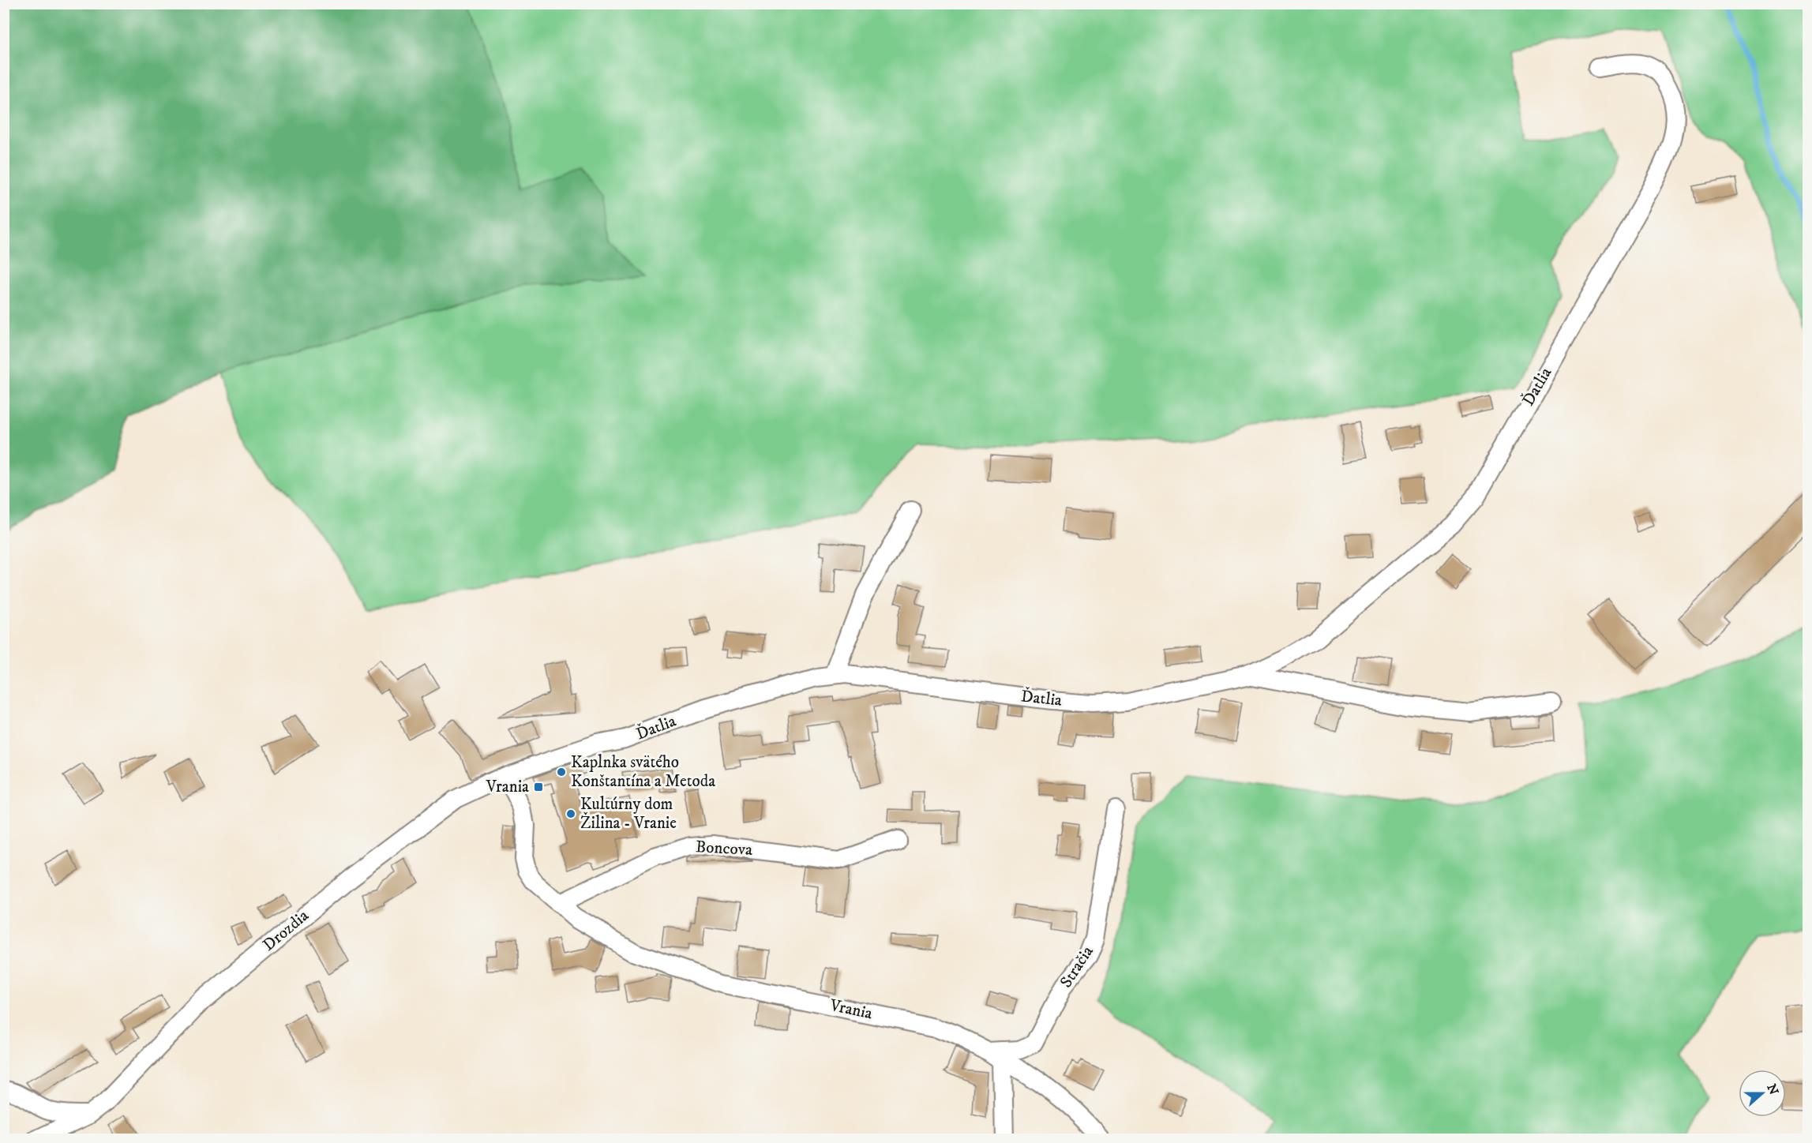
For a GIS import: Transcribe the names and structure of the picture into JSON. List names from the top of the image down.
{
  "streets": {
    "street": [
      "Ďatlia",
      "Boncova",
      "Drozdia",
      "Stračia",
      "Vrania"
    ]
  },
  "crossings": [
    ["Ďatlia", "Drozdia"],
    ["Ďatlia", "Vrania"],
    ["Boncova", "Vrania"],
    ["Drozdia", "Vrania"],
    ["Stračia", "Vrania"]
  ],
  "places": {
    "other": ["Kaplnka svätého Konštantína a Metoda", "Kultúrny dom Žilina - Vranie"],
    "transit": ["Vrania"]
  },
  "north": "right"
}
